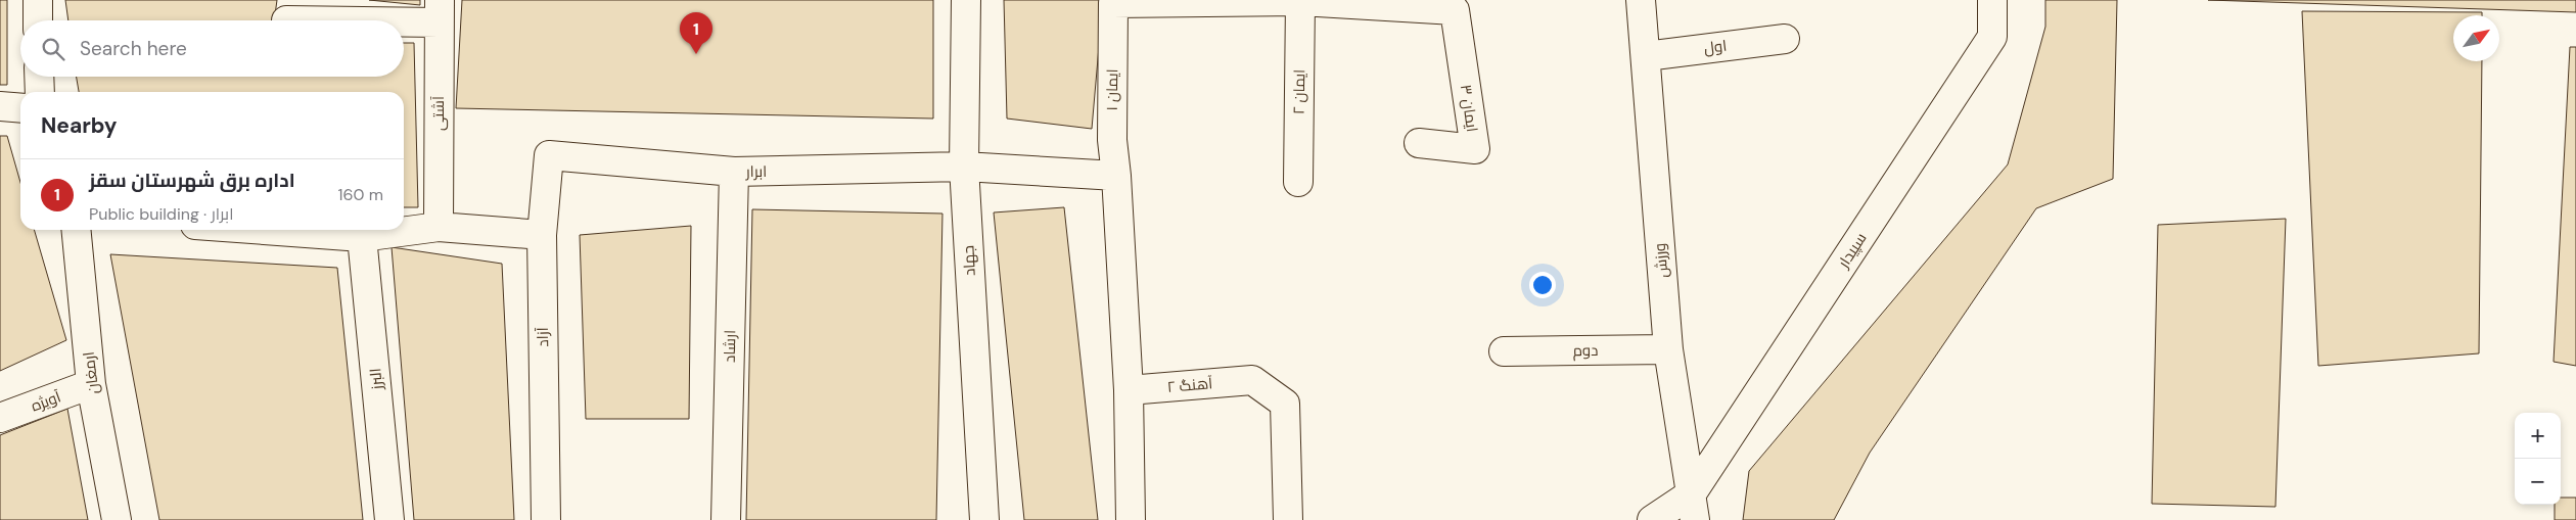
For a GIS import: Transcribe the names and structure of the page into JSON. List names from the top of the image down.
{
  "streets": {
    "street": [
      "اول",
      "ایمان ۱",
      "ایمان ۲",
      "ایمان ۳",
      "آشتی",
      "ابرار",
      "سپیدار",
      "جهاد",
      "ورزش",
      "آزاد",
      "ارشاد",
      "دوم",
      "ارمغان",
      "البرز",
      "آهنگ ۲",
      "آویژه"
    ]
  },
  "crossings": [
    ["اول", "ورزش"],
    ["ایمان ۱", "ایمان ۲"],
    ["ایمان ۱", "ایمان ۳"],
    ["ایمان ۱", "ابرار"],
    ["ایمان ۱", "آهنگ ۲"],
    ["ایمان ۲", "ایمان ۳"],
    ["ابرار", "جهاد"],
    ["ابرار", "آزاد"],
    ["ابرار", "ارشاد"],
    ["سپیدار", "ورزش"],
    ["ورزش", "دوم"],
    ["ارمغان", "آویژه"]
  ],
  "north": "top right",
  "page": {
    "pins": "1",
    "search": "Search here",
    "heading": "Nearby",
    "list": [
      {
        "mark": "1",
        "name": "اداره برق شهرستان سقز",
        "note": "Public building · ابرار",
        "value": "160 m"
      }
    ],
    "map_buttons": ["+", "−"]
  }
}
